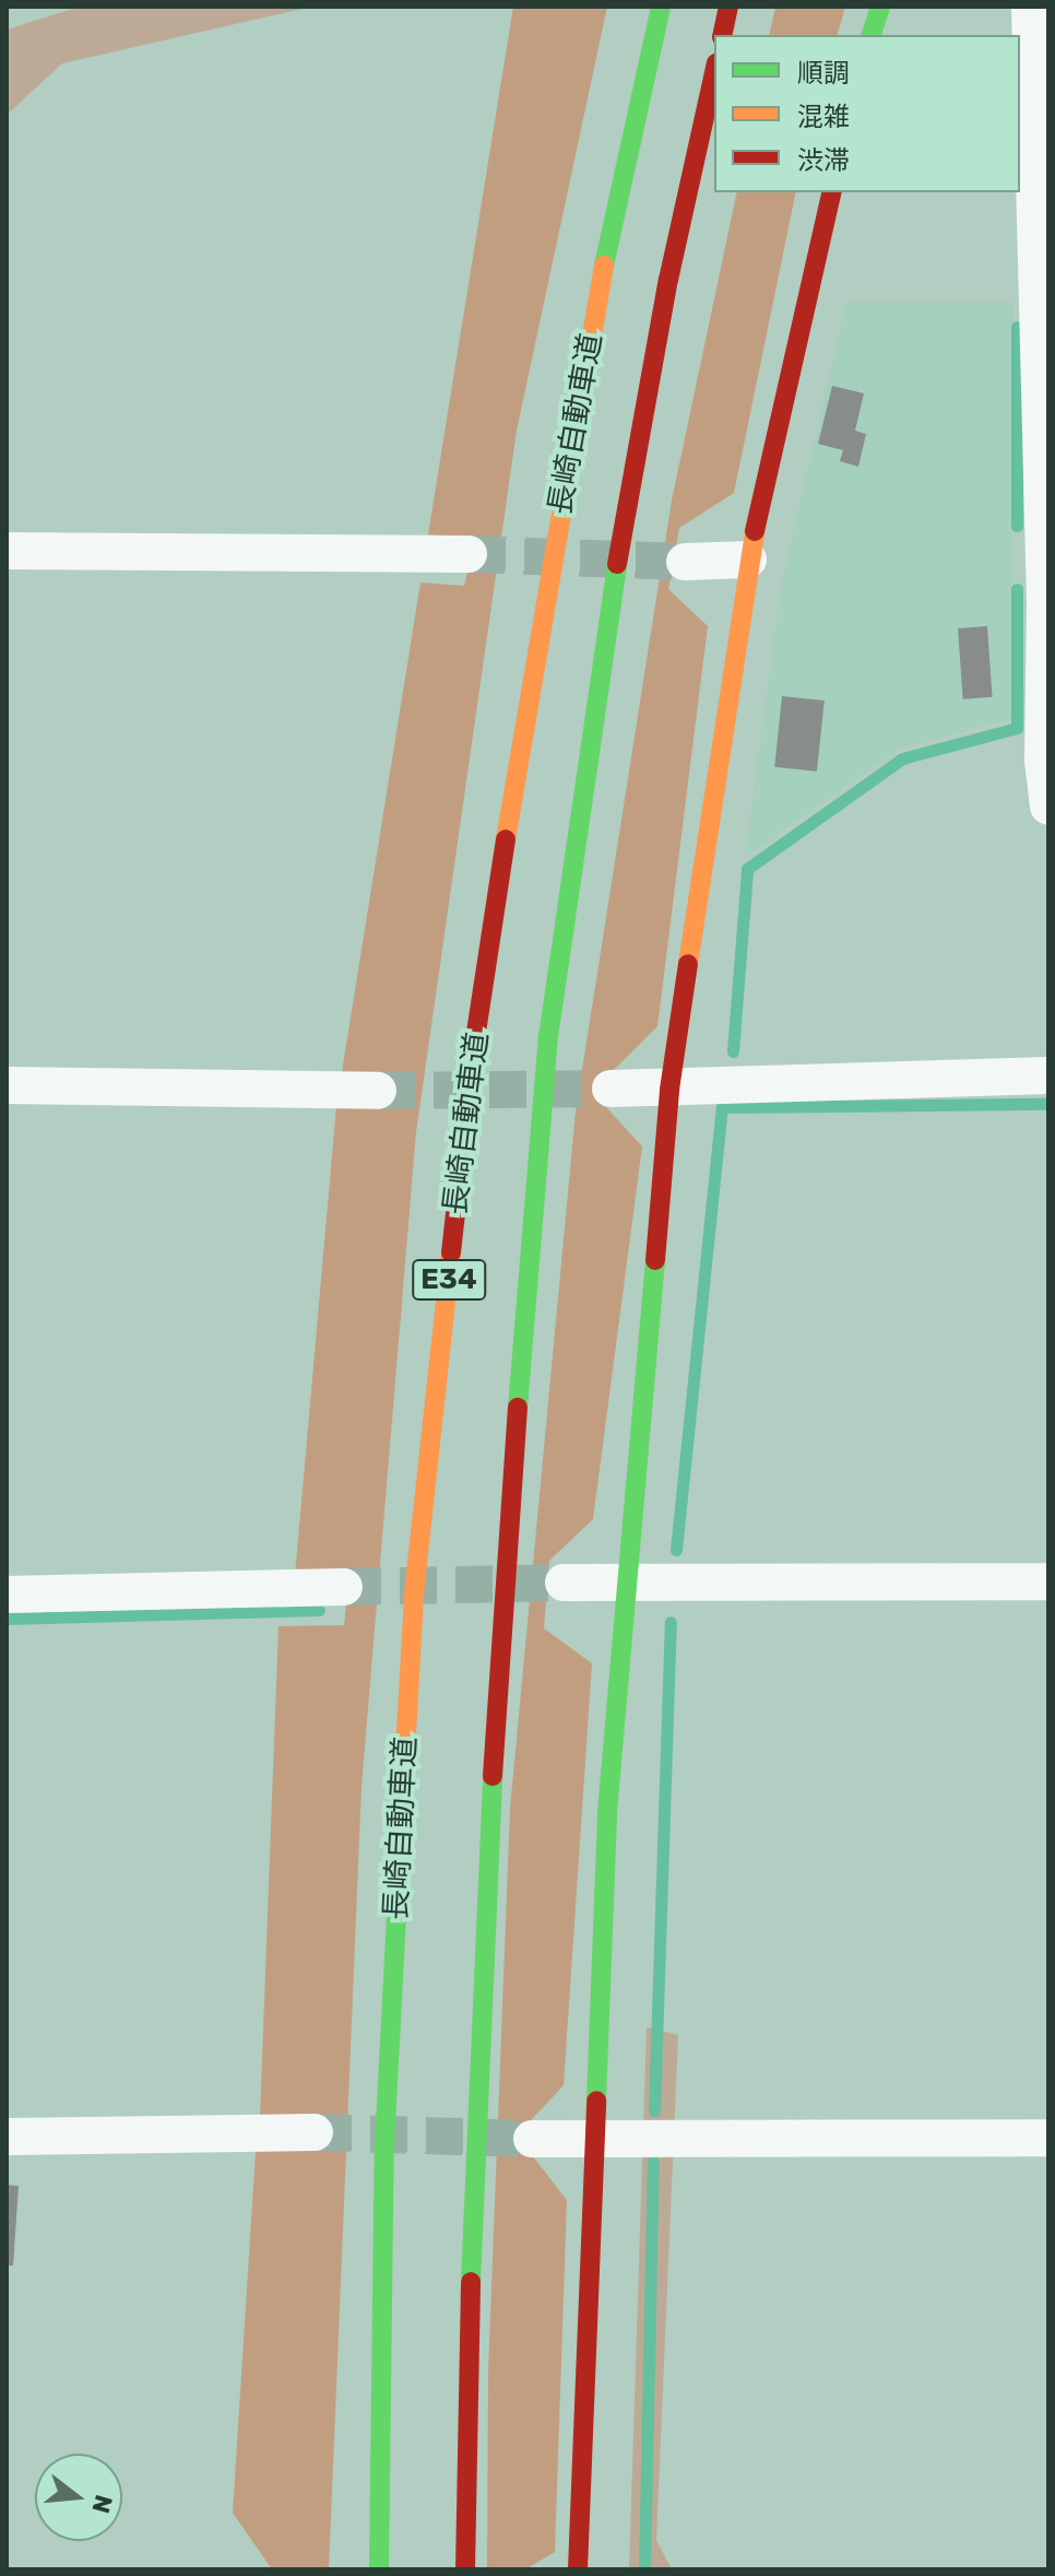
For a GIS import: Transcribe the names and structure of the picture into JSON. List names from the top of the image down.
{
  "streets": {
    "main road": ["長崎自動車道", "E34"]
  },
  "legend": ["順調", "混雑", "渋滞"],
  "north": "right"
}
